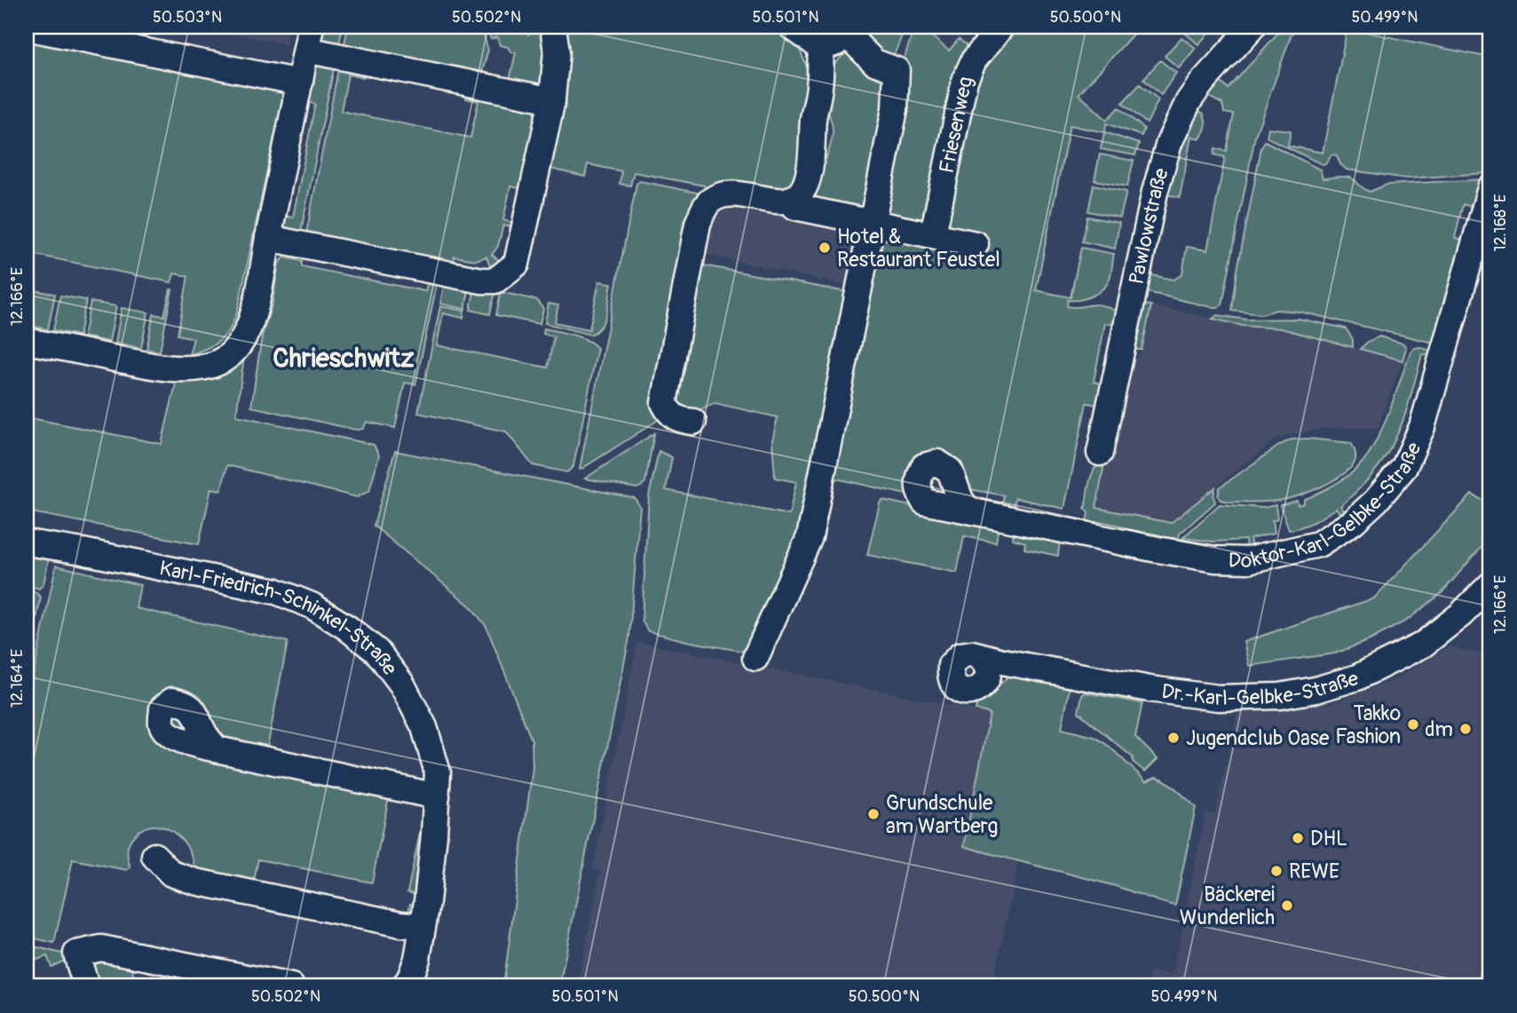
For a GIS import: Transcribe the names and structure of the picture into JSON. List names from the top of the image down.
{
  "streets": {
    "street": [
      "Friesenweg",
      "Pawlowstraße",
      "Doktor-Karl-Gelbke-Straße",
      "Karl-Friedrich-Schinkel-Straße",
      "Dr.-Karl-Gelbke-Straße"
    ]
  },
  "districts": ["Chrieschwitz"],
  "places": [
    "Hotel & Restaurant Feustel",
    "Takko Fashion",
    "dm",
    "Jugendclub Oase",
    "Grundschule am Wartberg",
    "DHL",
    "REWE",
    "Bäckerei Wunderlich"
  ],
  "coordinates": [
    "50.503°N",
    "50.502°N",
    "50.501°N",
    "50.500°N",
    "50.499°N",
    "12.168°E",
    "12.166°E",
    "12.164°E"
  ]
}
